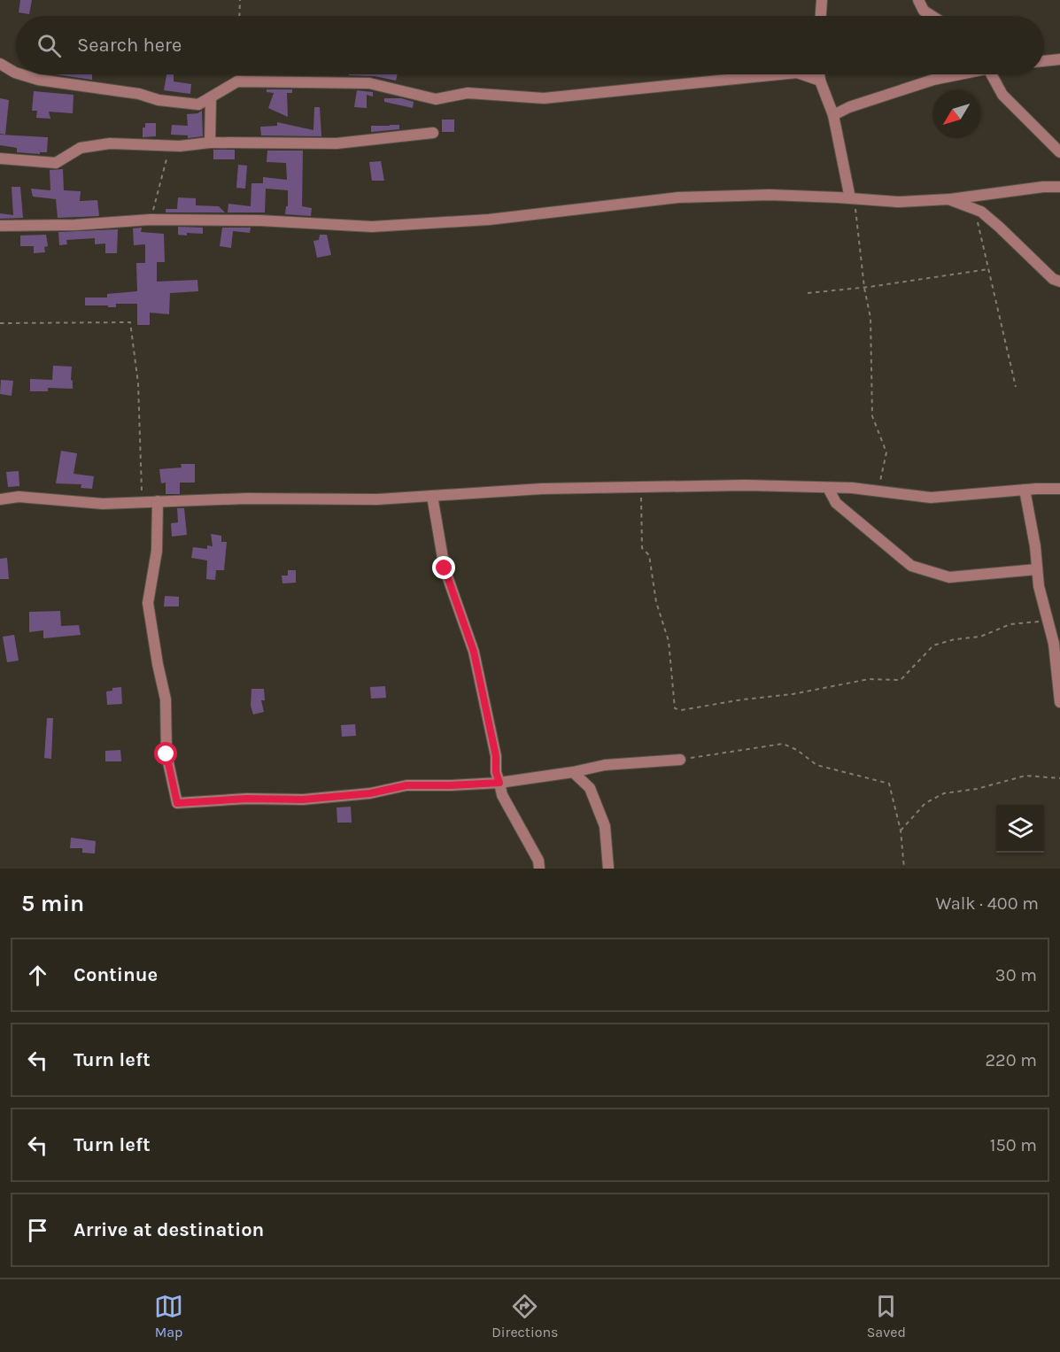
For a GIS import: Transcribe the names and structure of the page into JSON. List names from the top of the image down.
{
  "north": "bottom left",
  "page": {
    "search": "Search here",
    "heading": ["5 min", "Walk · 400 m"],
    "list": [
      ["Continue", "30 m"],
      ["Turn left", "220 m"],
      ["Turn left", "150 m"],
      "Arrive at destination"
    ],
    "nav": ["Map", "Directions", "Saved"]
  }
}
